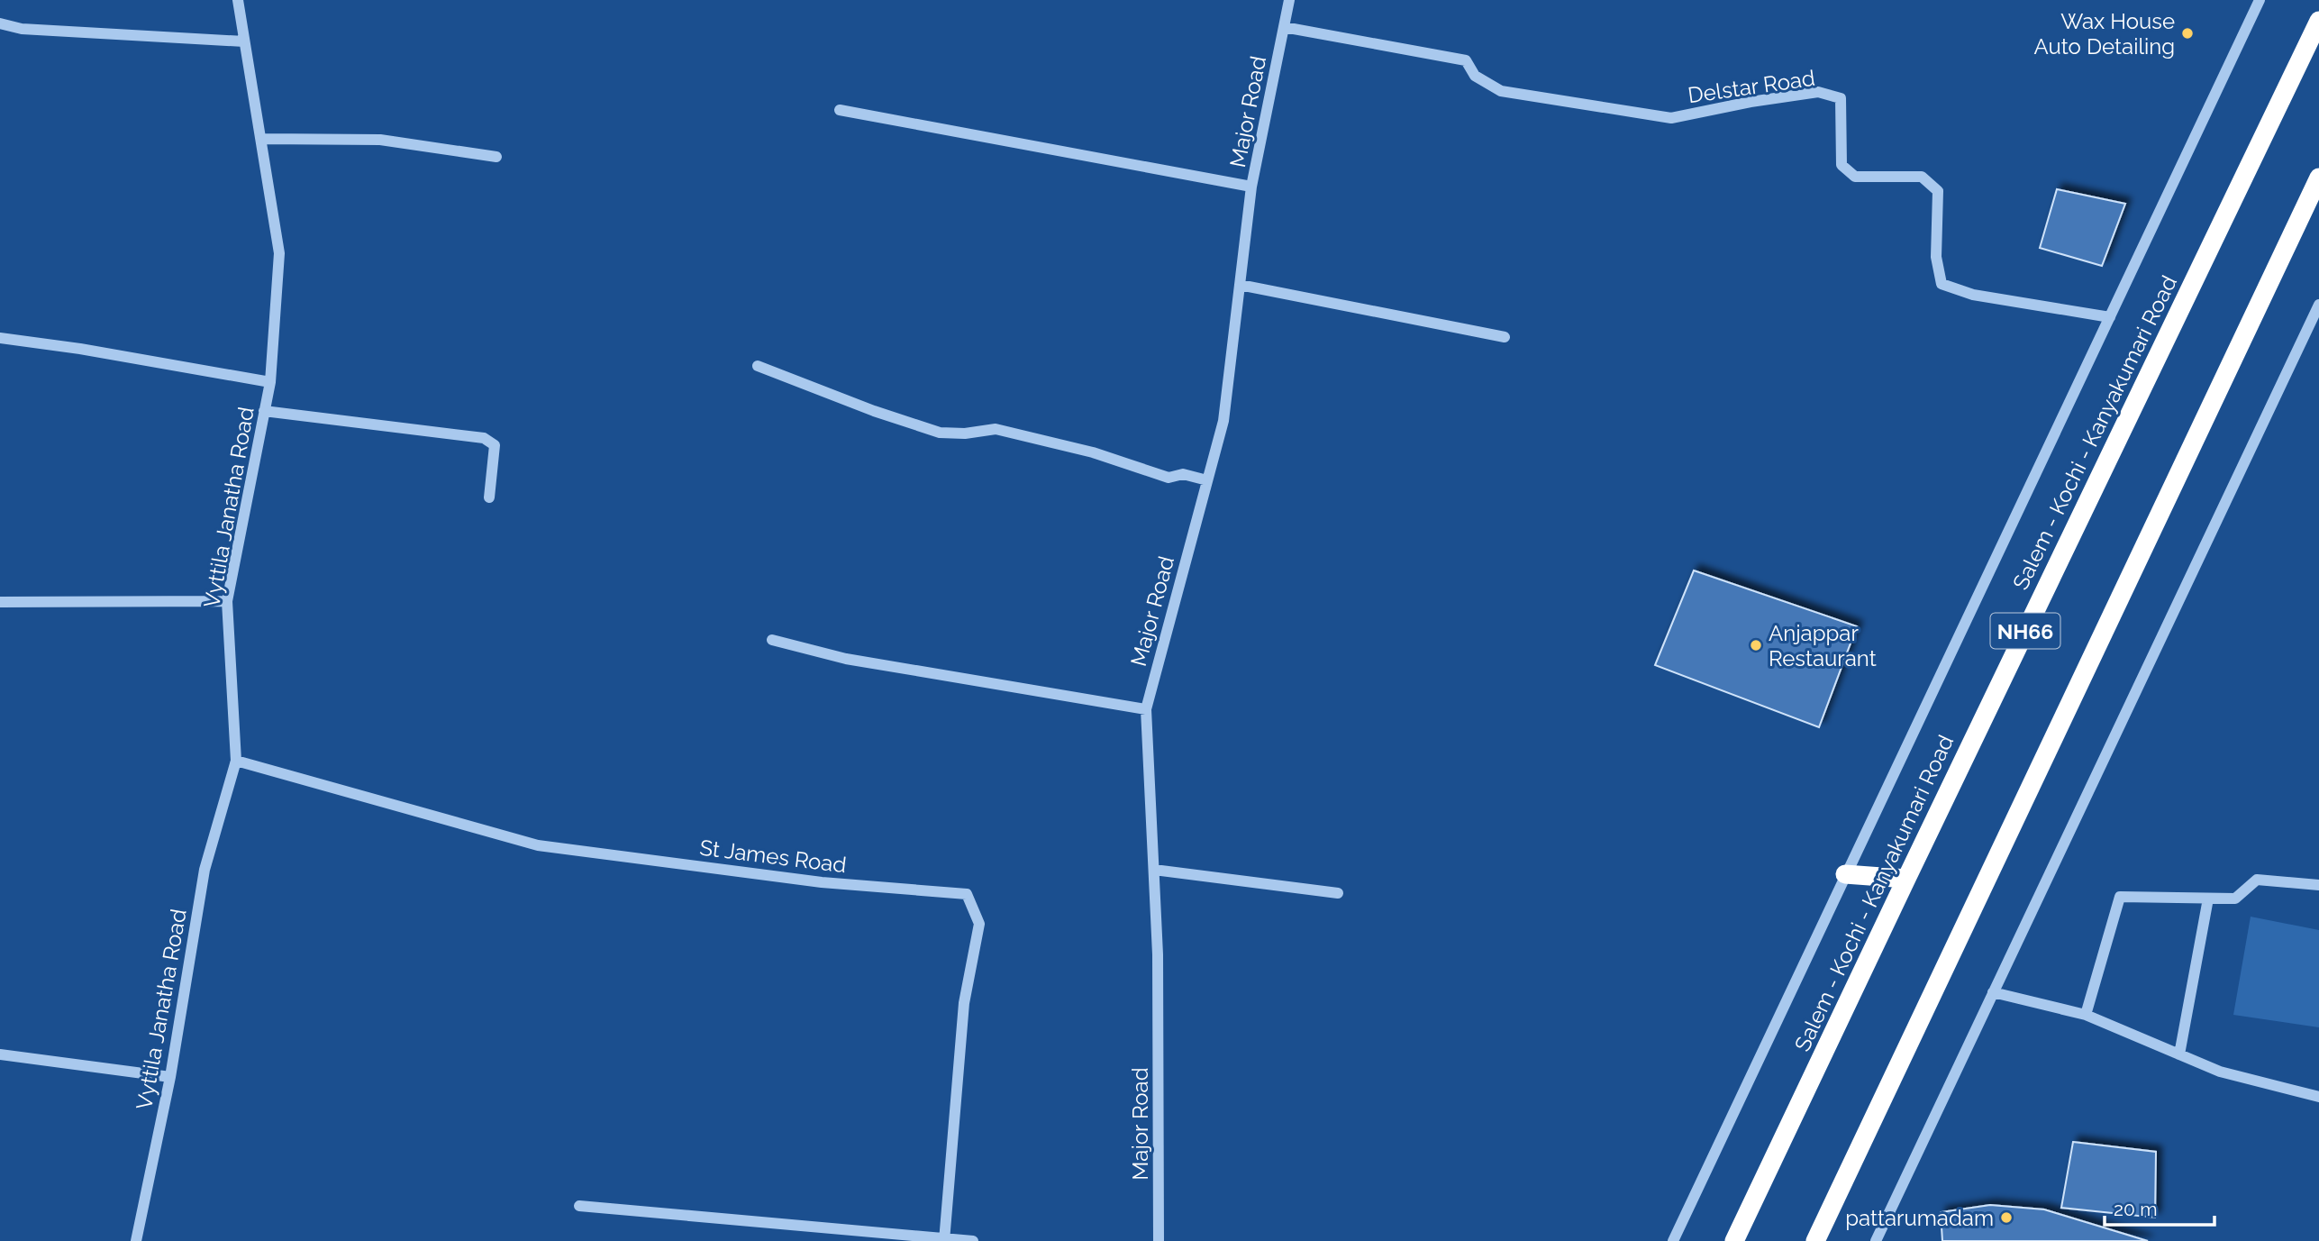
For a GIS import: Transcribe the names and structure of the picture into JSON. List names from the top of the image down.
{
  "streets": {
    "highway": ["Salem - Kochi - Kanyakumari Road", "NH66"],
    "street": [
      "Delstar Road",
      "Major Road",
      "Vyttila Janatha Road",
      "St James Road"
    ]
  },
  "crossings": [
    ["Delstar Road", "Major Road"],
    ["Vyttila Janatha Road", "St James Road"]
  ],
  "places": ["Wax House Auto Detailing", "Anjappar Restaurant", "pattarumadam"],
  "scale_bar": "20 m"
}
